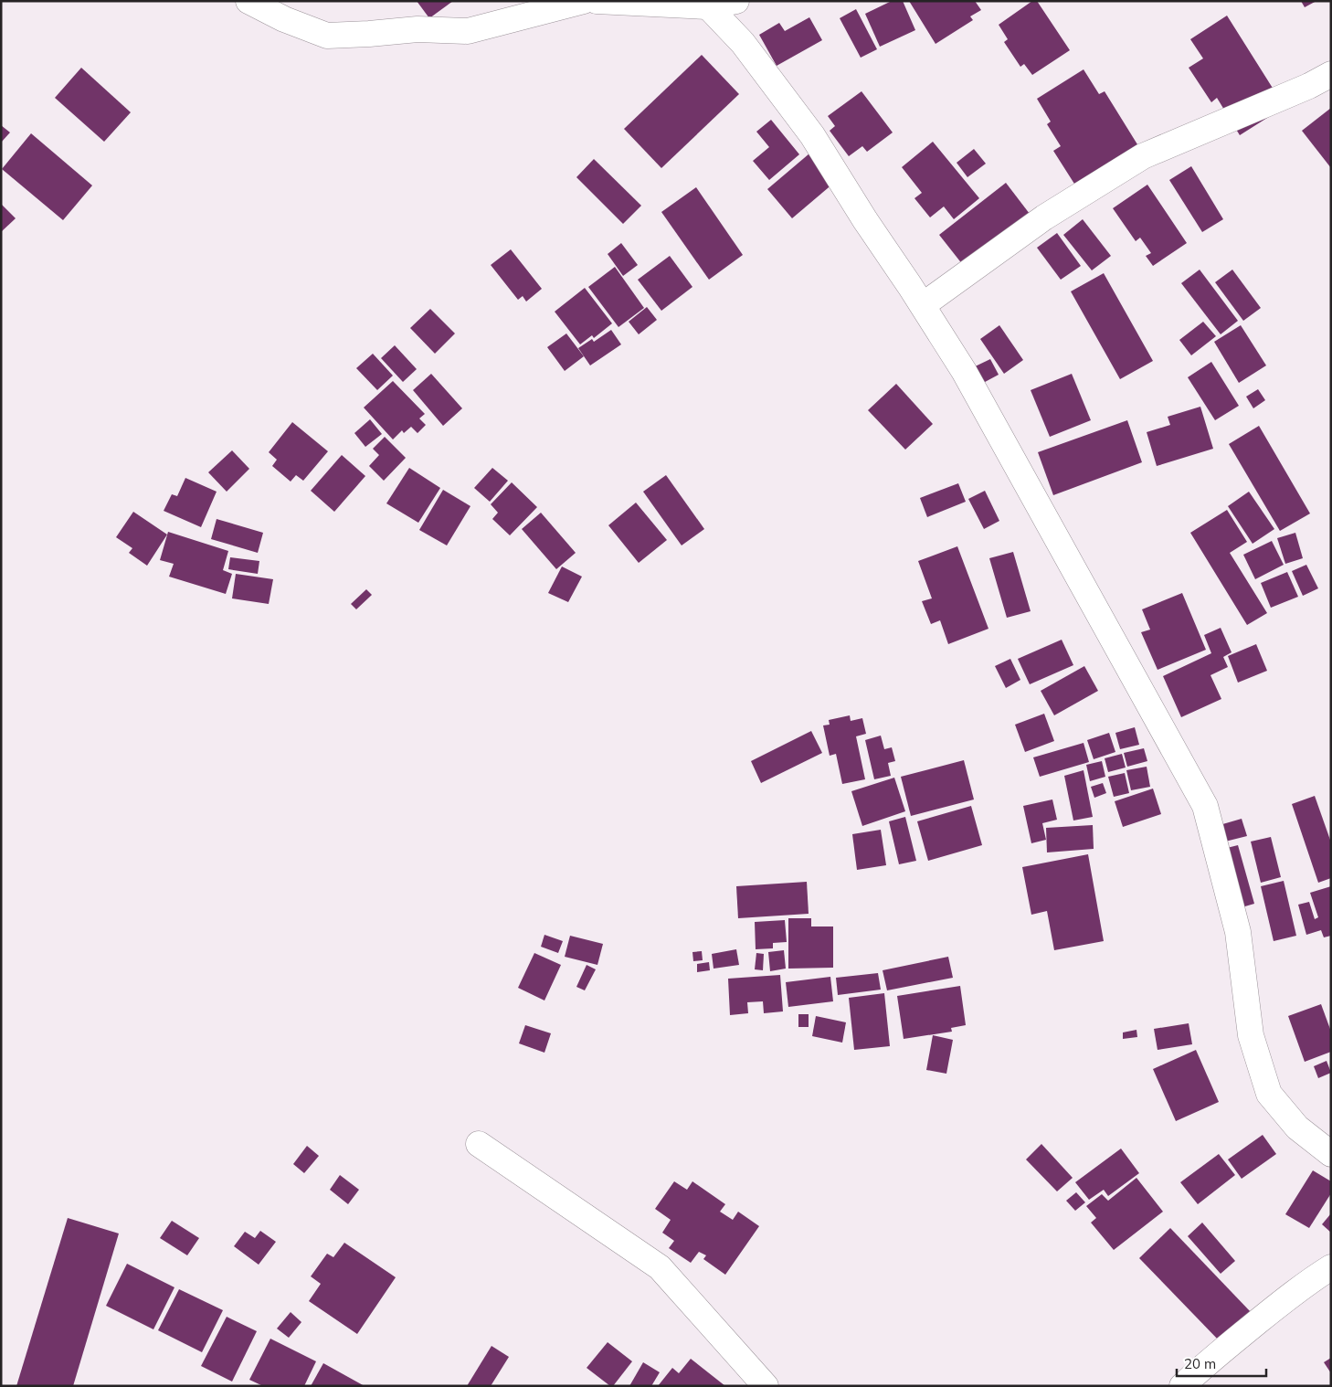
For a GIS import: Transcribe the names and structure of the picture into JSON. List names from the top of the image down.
{
  "scale_bar": "20 m"
}
